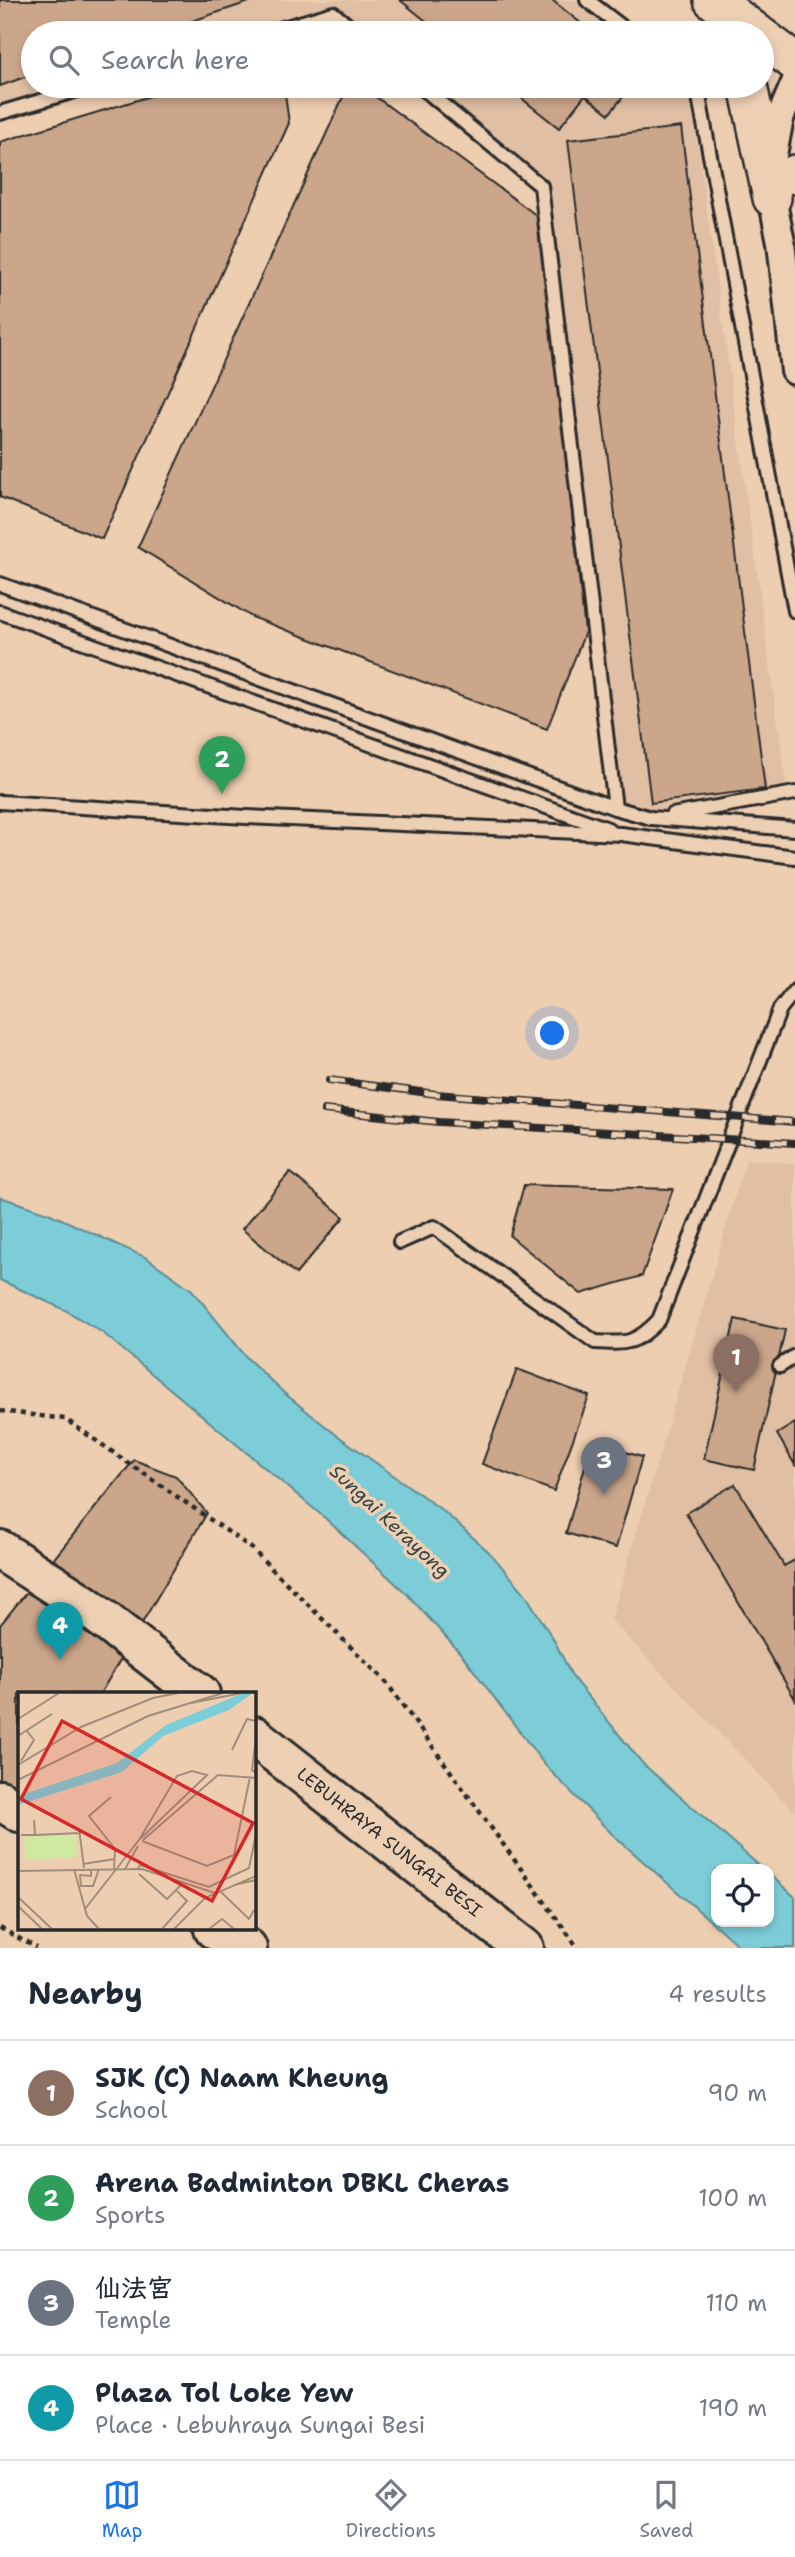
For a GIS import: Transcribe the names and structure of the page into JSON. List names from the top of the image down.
{
  "streets": {
    "highway": ["LEBUHRAYA SUNGAI BESI"]
  },
  "water": ["Sungai Kerayong"],
  "page": {
    "search": "Search here",
    "pins": [
      "2",
      "1",
      "3",
      "4"
    ],
    "heading": ["Nearby", "4 results"],
    "list": [
      {
        "mark": "1",
        "name": "SJK (C) Naam Kheung",
        "note": "School",
        "value": "90 m"
      },
      {
        "mark": "2",
        "name": "Arena Badminton DBKL Cheras",
        "note": "Sports",
        "value": "100 m"
      },
      {
        "mark": "3",
        "name": "仙法宫",
        "note": "Temple",
        "value": "110 m"
      },
      {
        "mark": "4",
        "name": "Plaza Tol Loke Yew",
        "note": "Place · Lebuhraya Sungai Besi",
        "value": "190 m"
      }
    ],
    "nav": ["Map", "Directions", "Saved"]
  }
}
